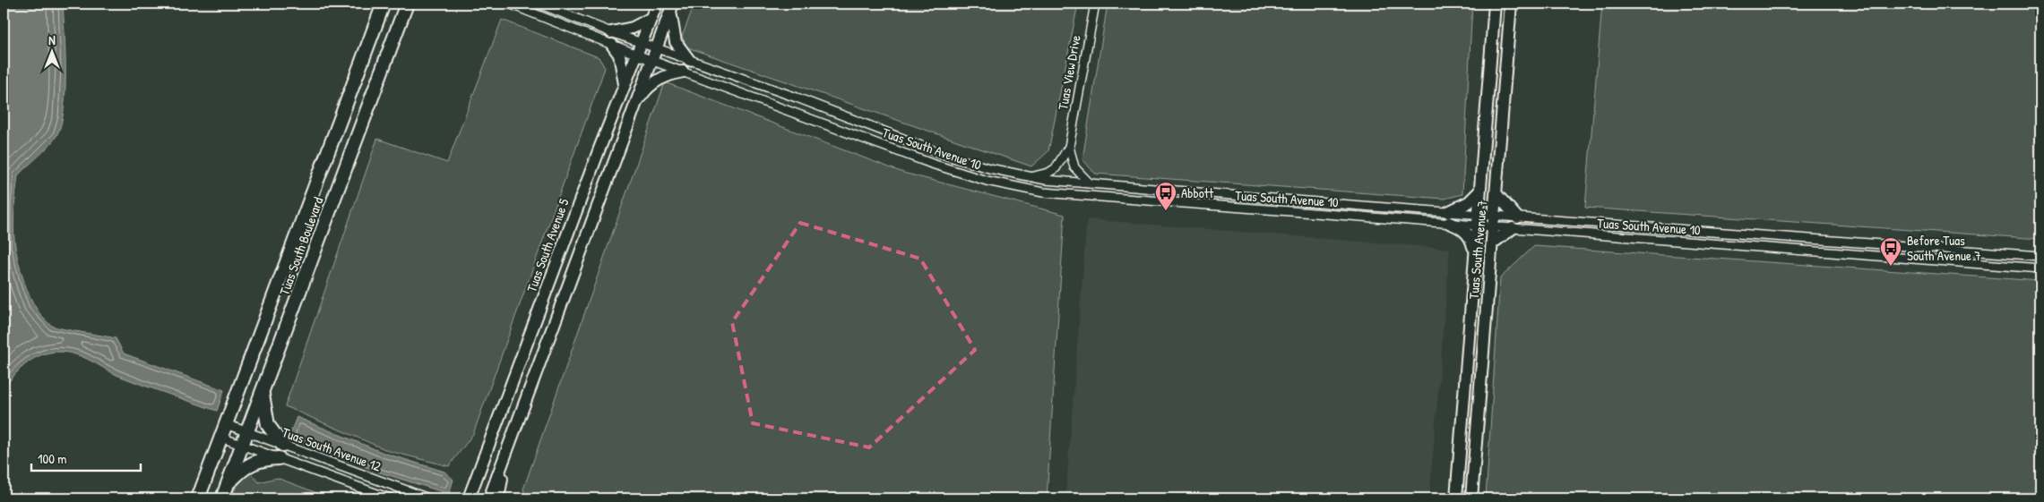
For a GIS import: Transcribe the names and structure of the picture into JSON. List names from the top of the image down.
{
  "streets": {
    "main road": ["Tuas South Avenue 5", "Tuas South Boulevard", "Tuas South Avenue 7"],
    "street": ["Tuas View Drive", "Tuas South Avenue 10", "Tuas South Avenue 12"]
  },
  "crossings": [
    ["Tuas View Drive", "Tuas South Avenue 10"],
    ["Tuas South Avenue 10", "Tuas South Avenue 5"],
    ["Tuas South Avenue 10", "Tuas South Avenue 7"],
    ["Tuas South Boulevard", "Tuas South Avenue 12"]
  ],
  "places": {
    "bus stop": ["Abbott", "Before Tuas South Avenue 7"]
  },
  "scale_bar": "100 m",
  "north": "top"
}
